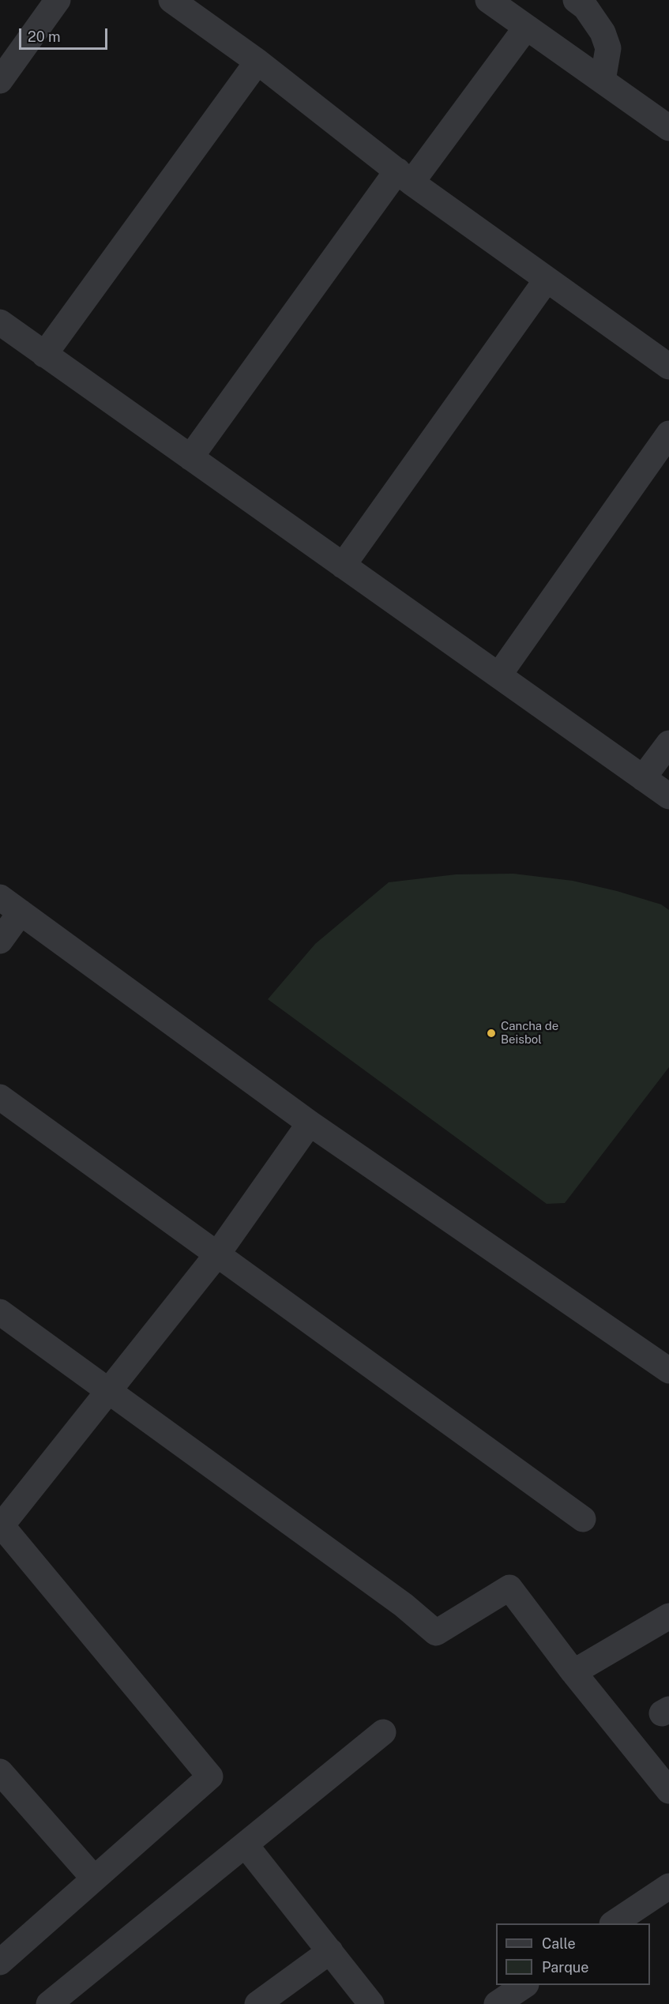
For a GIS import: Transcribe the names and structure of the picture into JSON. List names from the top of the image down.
{
  "places": ["Cancha de Beisbol"],
  "legend": ["Calle", "Parque"],
  "scale_bar": "20 m"
}
